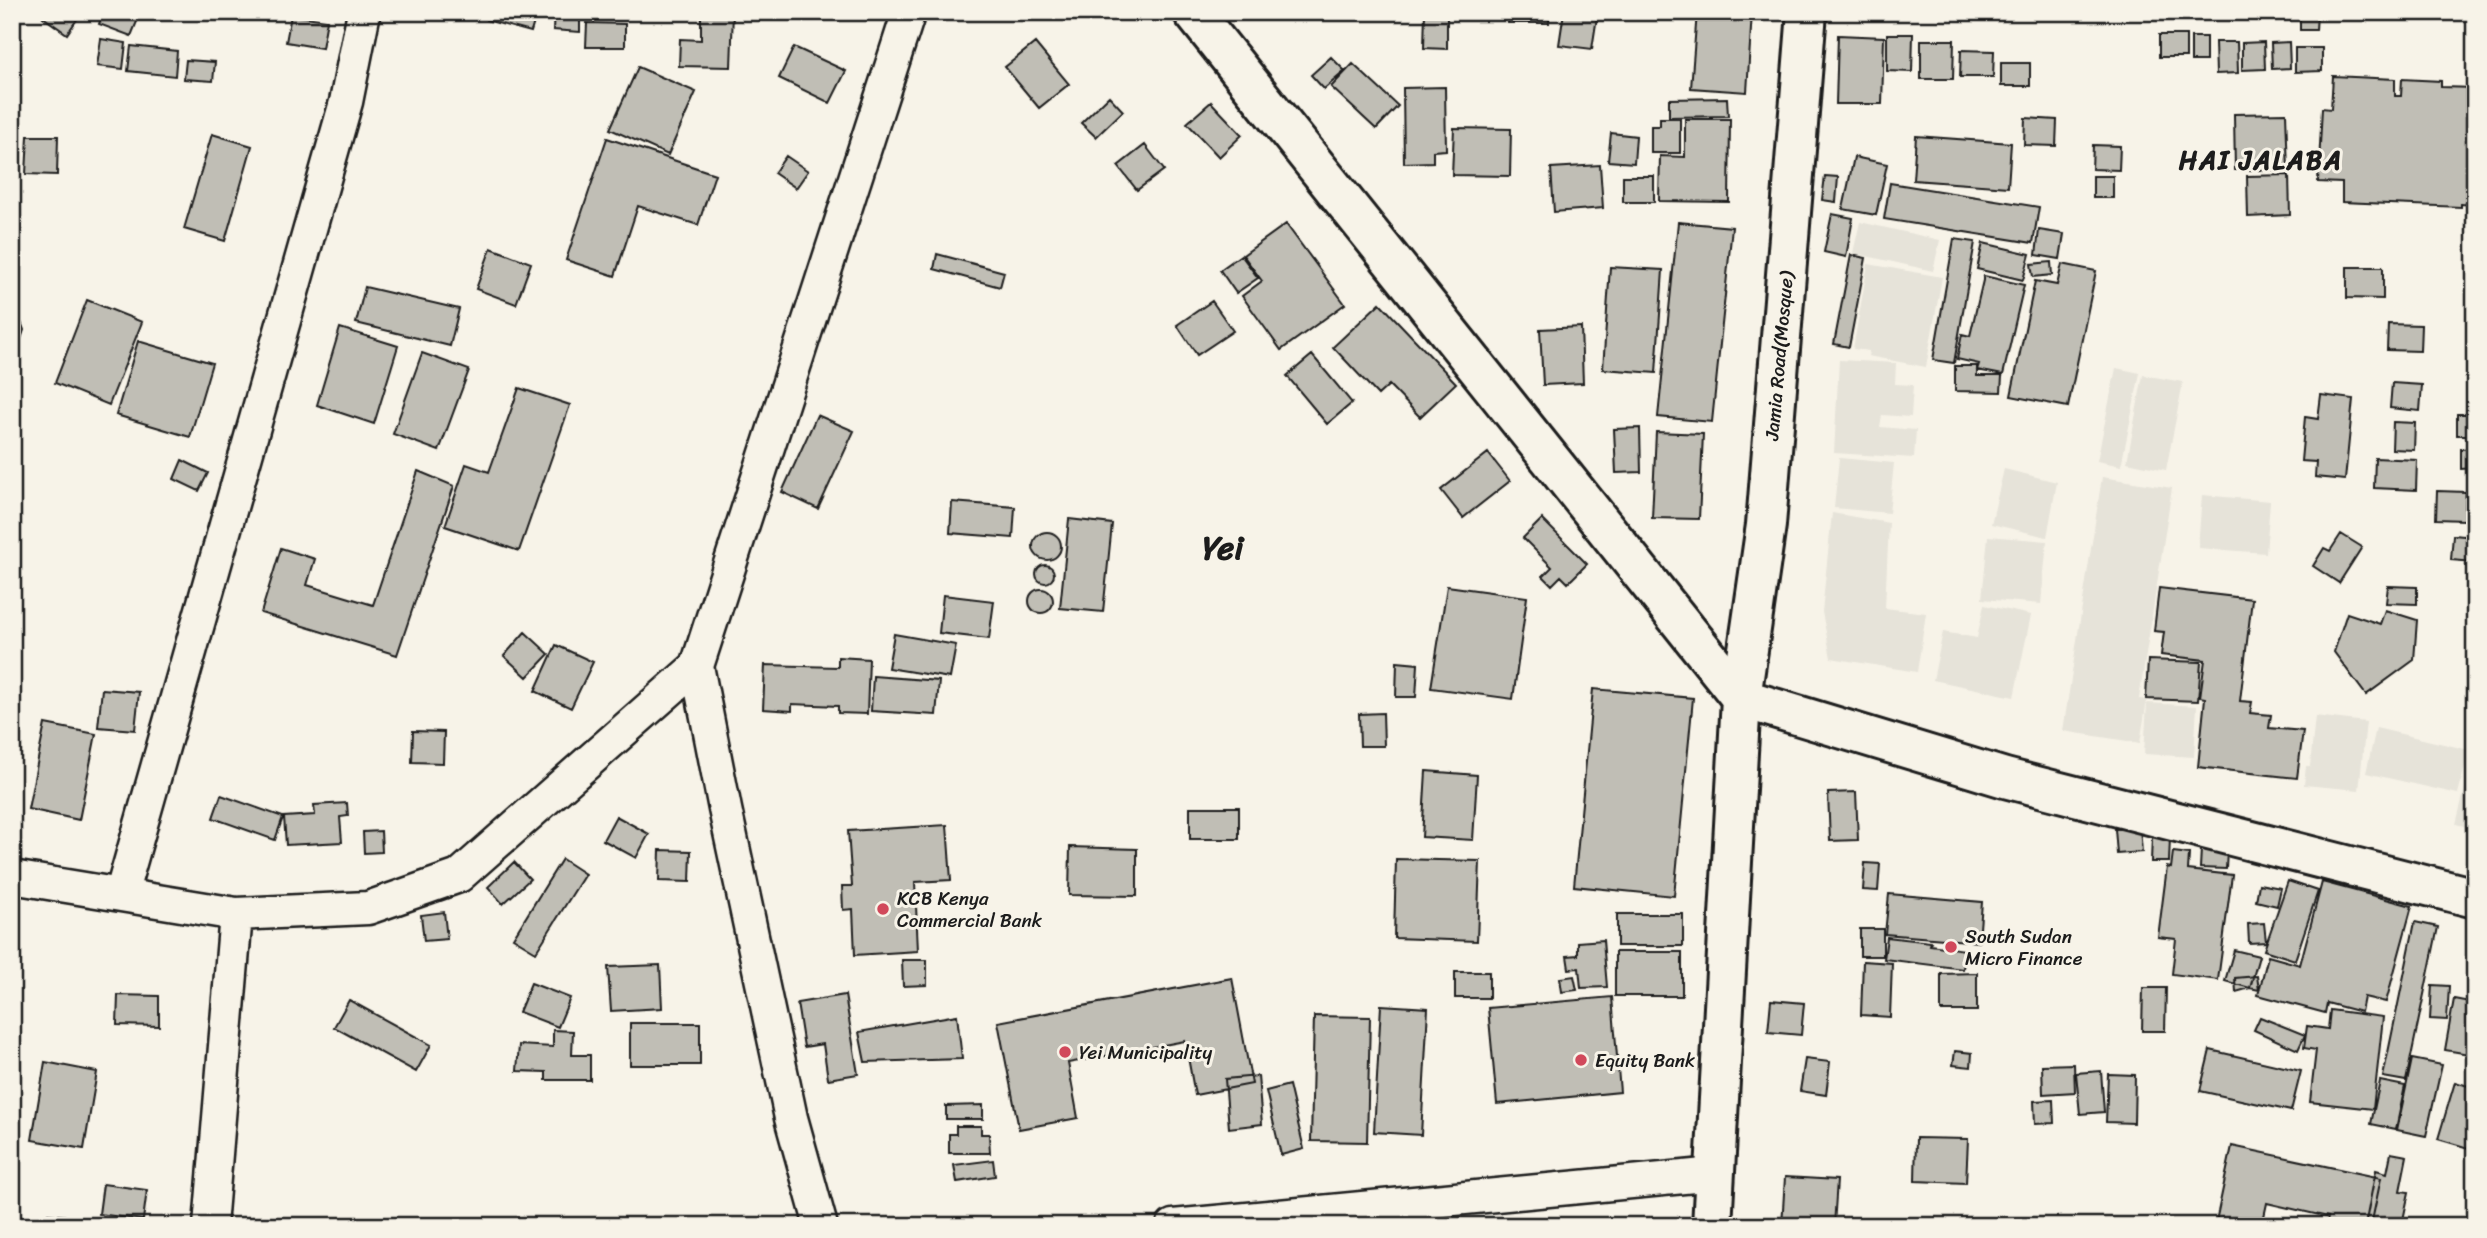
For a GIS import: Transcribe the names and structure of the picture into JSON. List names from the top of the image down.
{
  "streets": {
    "street": ["Jamia Road(Mosque)"]
  },
  "districts": ["HAI JALABA", "Yei"],
  "places": [
    "KCB Kenya Commercial Bank",
    "South Sudan Micro Finance",
    "Yei Municipality",
    "Equity Bank"
  ]
}
